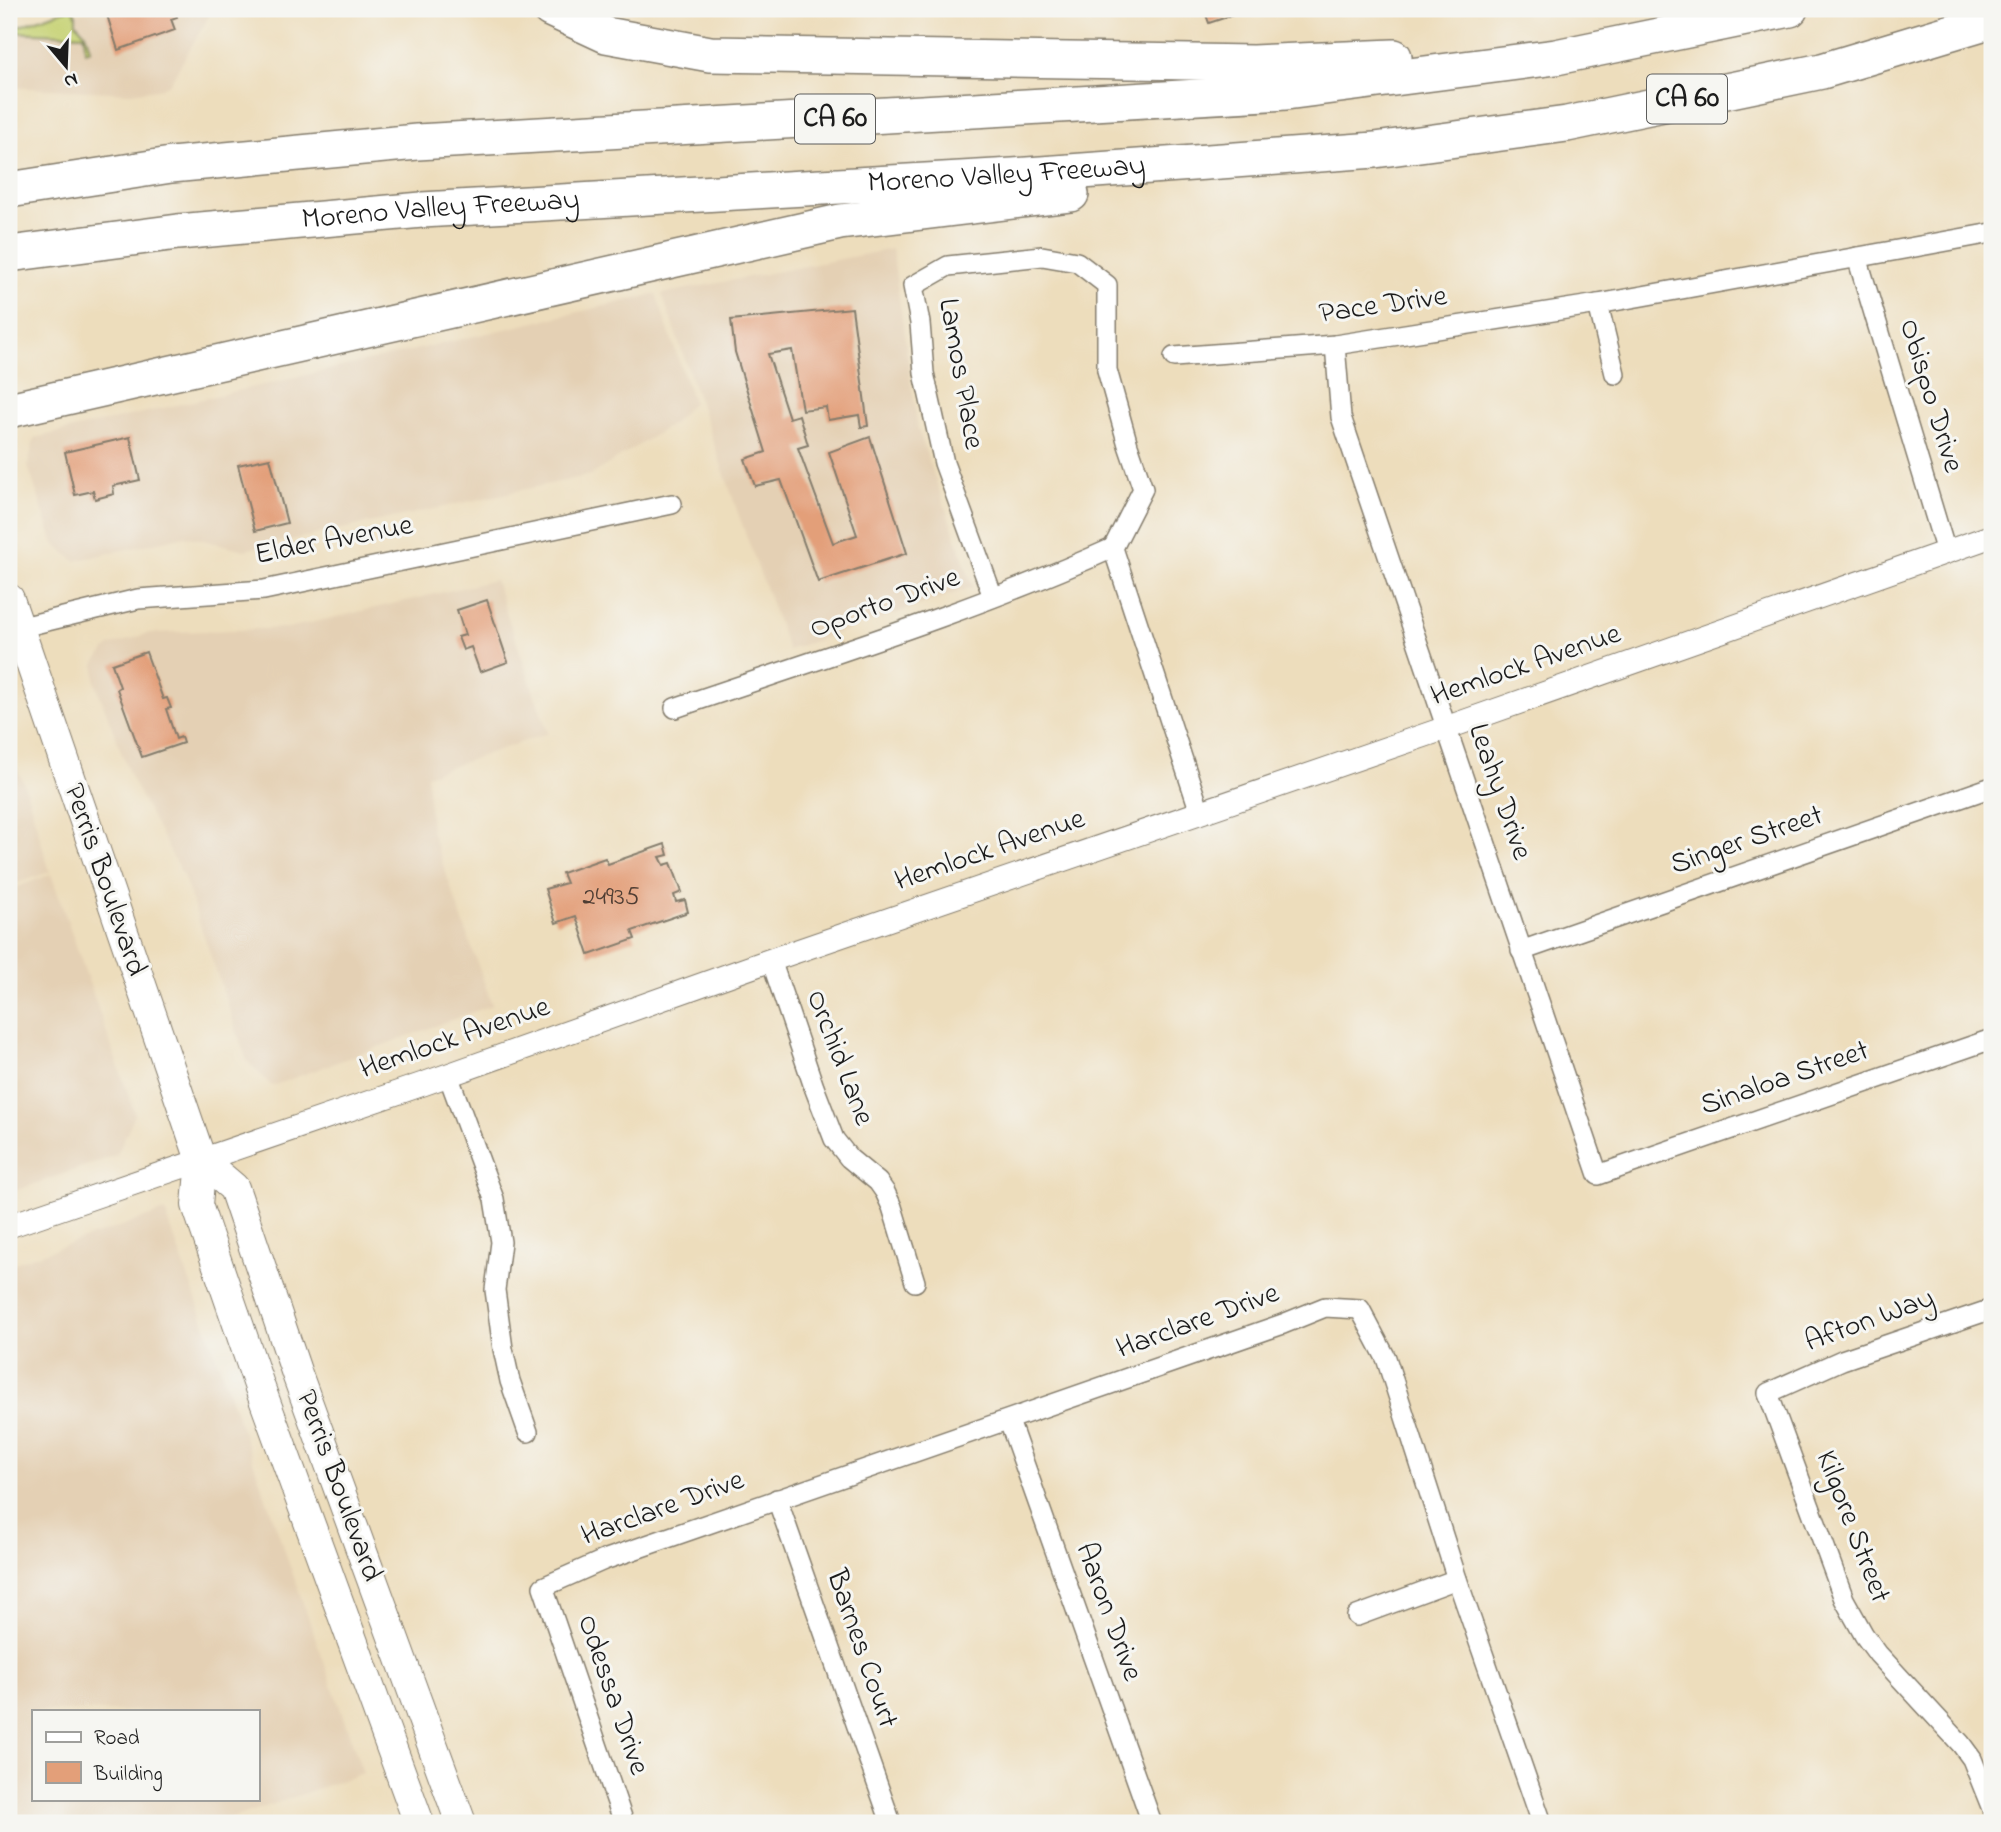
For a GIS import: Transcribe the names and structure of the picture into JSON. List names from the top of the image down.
{
  "streets": {
    "highway": ["CA 60", "Moreno Valley Freeway"],
    "main road": ["Perris Boulevard"],
    "street": [
      "Pace Drive",
      "Lamos Place",
      "Obispo Drive",
      "Elder Avenue",
      "Oporto Drive",
      "Hemlock Avenue",
      "Leahy Drive",
      "Singer Street",
      "Orchid Lane",
      "Sinaloa Street",
      "Afton Way",
      "Harclare Drive",
      "Kilgore Street",
      "Aaron Drive",
      "Barnes Court",
      "Odessa Drive"
    ]
  },
  "crossings": [
    ["Pace Drive", "Obispo Drive"],
    ["Pace Drive", "Leahy Drive"],
    ["Lamos Place", "Oporto Drive"],
    ["Obispo Drive", "Hemlock Avenue"],
    ["Elder Avenue", "Perris Boulevard"],
    ["Hemlock Avenue", "Leahy Drive"],
    ["Hemlock Avenue", "Perris Boulevard"],
    ["Hemlock Avenue", "Orchid Lane"],
    ["Leahy Drive", "Singer Street"],
    ["Leahy Drive", "Sinaloa Street"],
    ["Afton Way", "Kilgore Street"],
    ["Harclare Drive", "Aaron Drive"],
    ["Harclare Drive", "Barnes Court"],
    ["Harclare Drive", "Odessa Drive"]
  ],
  "house_numbers": ["24935"],
  "legend": ["Road", "Building"],
  "north": "bottom"
}
